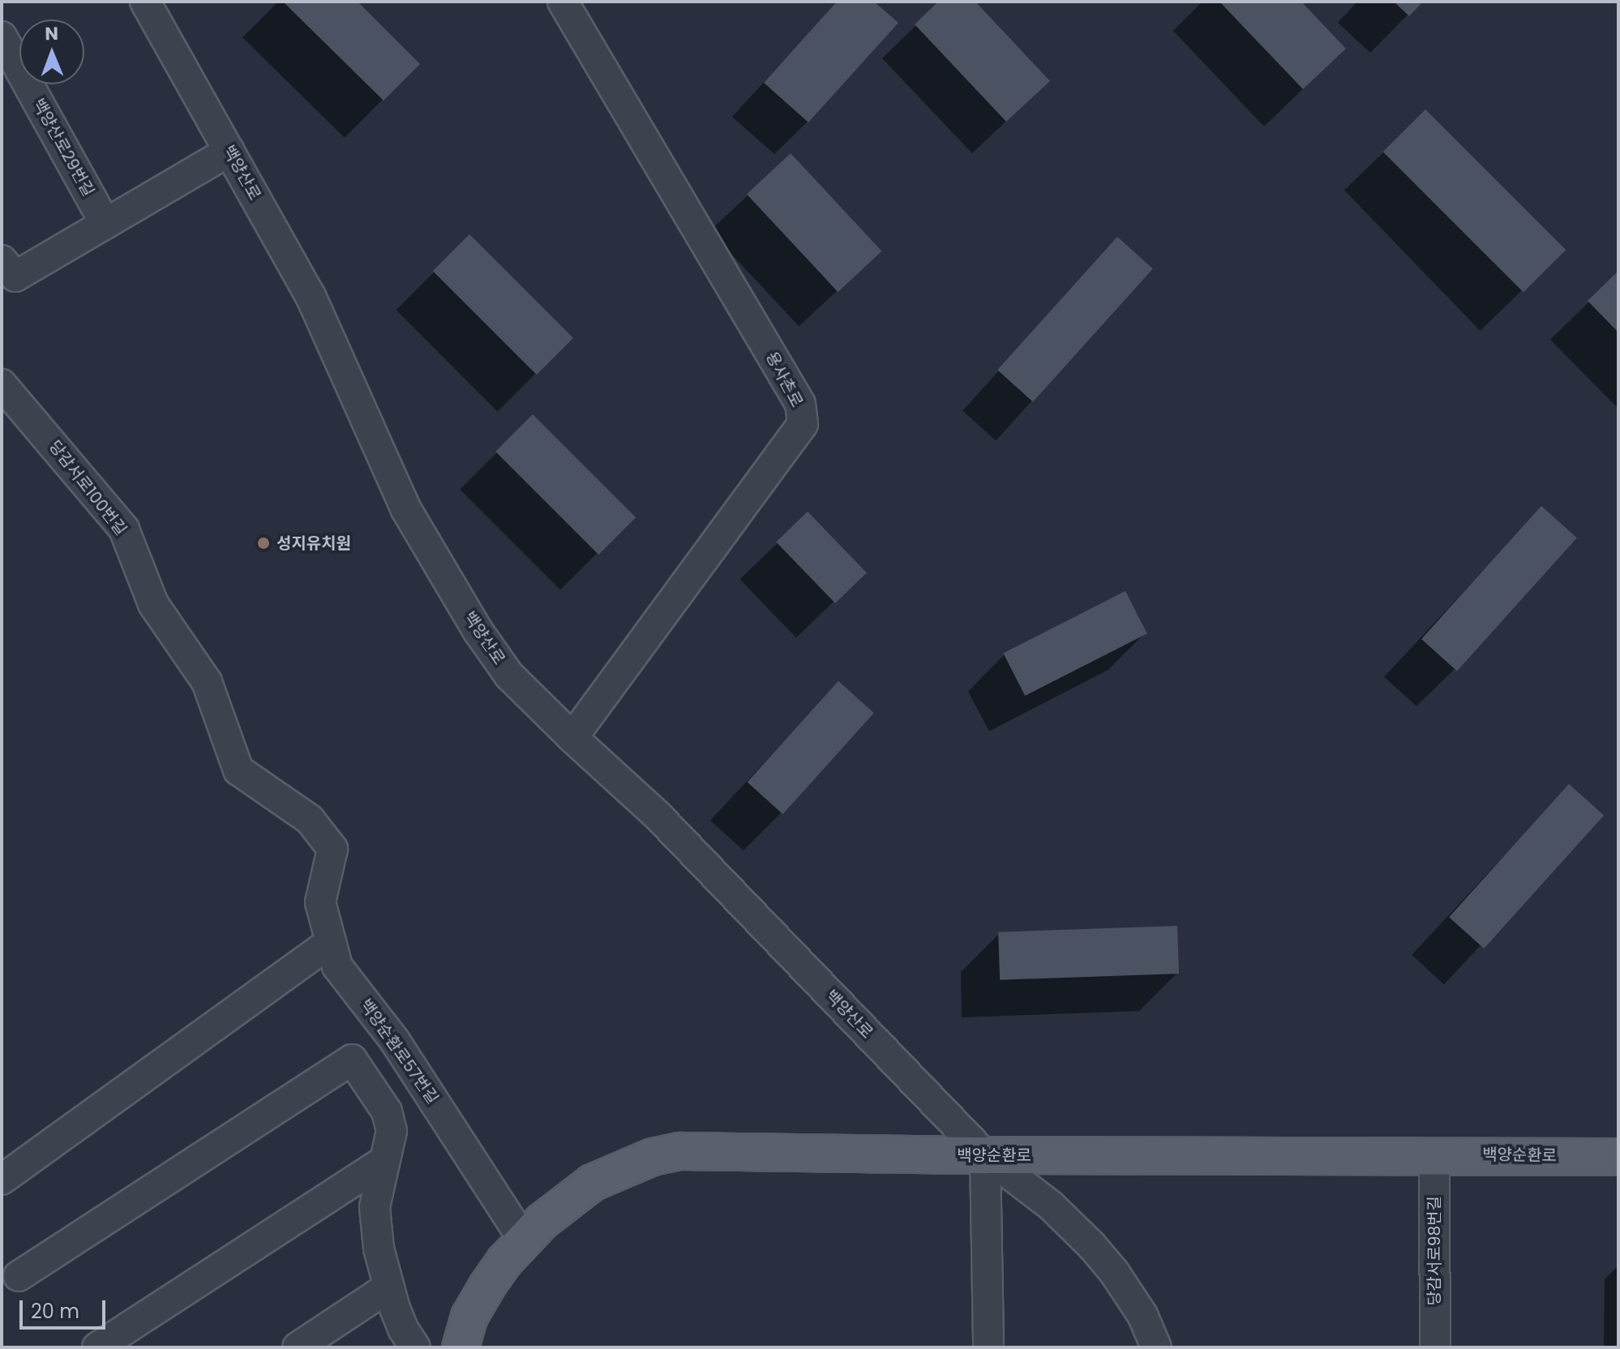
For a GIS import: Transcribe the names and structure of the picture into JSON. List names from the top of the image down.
{
  "streets": {
    "main road": ["백양순환로"],
    "street": [
      "백양산로29번길",
      "백양산로",
      "용사촌로",
      "당감서로100번길",
      "백양순환로57번길",
      "당감서로98번길"
    ]
  },
  "crossings": [
    ["백양산로", "용사촌로"],
    ["백양산로", "백양순환로"],
    ["당감서로100번길", "백양순환로57번길"],
    ["백양순환로57번길", "백양순환로"],
    ["백양순환로", "당감서로98번길"]
  ],
  "places": ["성지유치원"],
  "scale_bar": "20 m",
  "north": "top"
}
